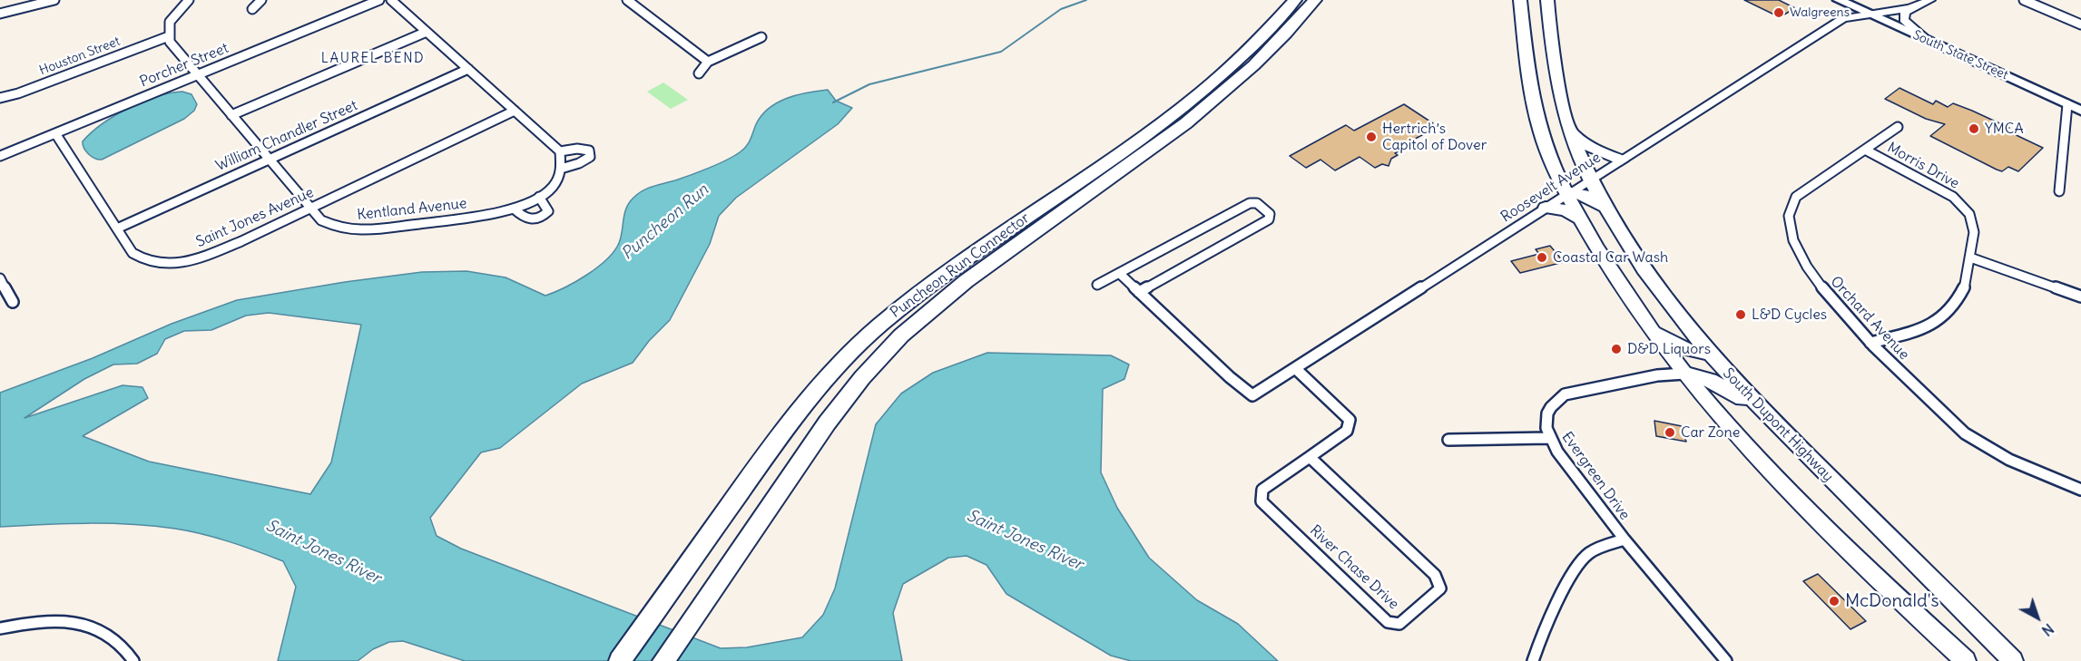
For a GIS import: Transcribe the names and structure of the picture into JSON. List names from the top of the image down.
{
  "streets": {
    "highway": ["Puncheon Run Connector", "South Dupont Highway"],
    "main road": ["South State Street"],
    "street": [
      "Houston Street",
      "Porcher Street",
      "William Chandler Street",
      "Morris Drive",
      "Roosevelt Avenue",
      "Kentland Avenue",
      "Saint Jones Avenue",
      "Orchard Avenue",
      "Evergreen Drive",
      "River Chase Drive"
    ]
  },
  "crossings": [
    ["South State Street", "Roosevelt Avenue"],
    ["Houston Street", "Kentland Avenue"],
    ["Porcher Street", "Kentland Avenue"],
    ["Porcher Street", "Saint Jones Avenue"],
    ["William Chandler Street", "Kentland Avenue"],
    ["William Chandler Street", "Saint Jones Avenue"],
    ["Morris Drive", "Orchard Avenue"],
    ["Roosevelt Avenue", "South Dupont Highway"],
    ["Roosevelt Avenue", "River Chase Drive"],
    ["Kentland Avenue", "Saint Jones Avenue"]
  ],
  "districts": ["LAUREL BEND"],
  "water": ["Puncheon Run", "Saint Jones River"],
  "places": [
    "Walgreens",
    "YMCA",
    "Hertrich’s Capitol of Dover",
    "Coastal Car Wash",
    "L&D Cycles",
    "D&D Liquors",
    "Car Zone",
    "McDonald's"
  ],
  "north": "bottom right"
}
